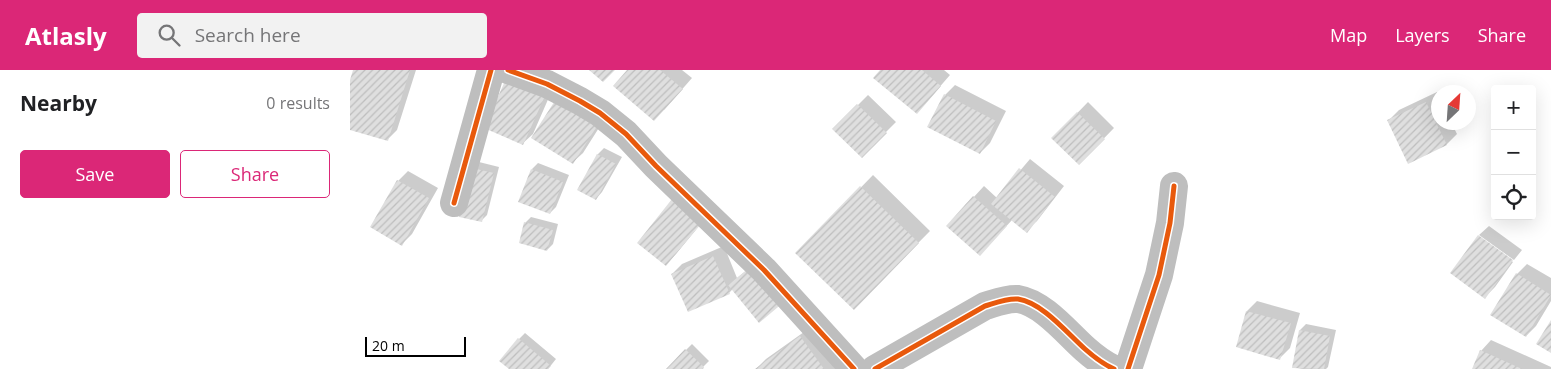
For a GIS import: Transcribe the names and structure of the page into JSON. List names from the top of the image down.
{
  "scale_bar": "20 m",
  "north": "top right",
  "page": {
    "header": "Atlasly",
    "search": "Search here",
    "nav": ["Map", "Layers", "Share"],
    "heading": ["Nearby", "0 results"],
    "map_buttons": ["+", "−"],
    "buttons": ["Save", "Share"],
    "scale": "20 m"
  }
}
